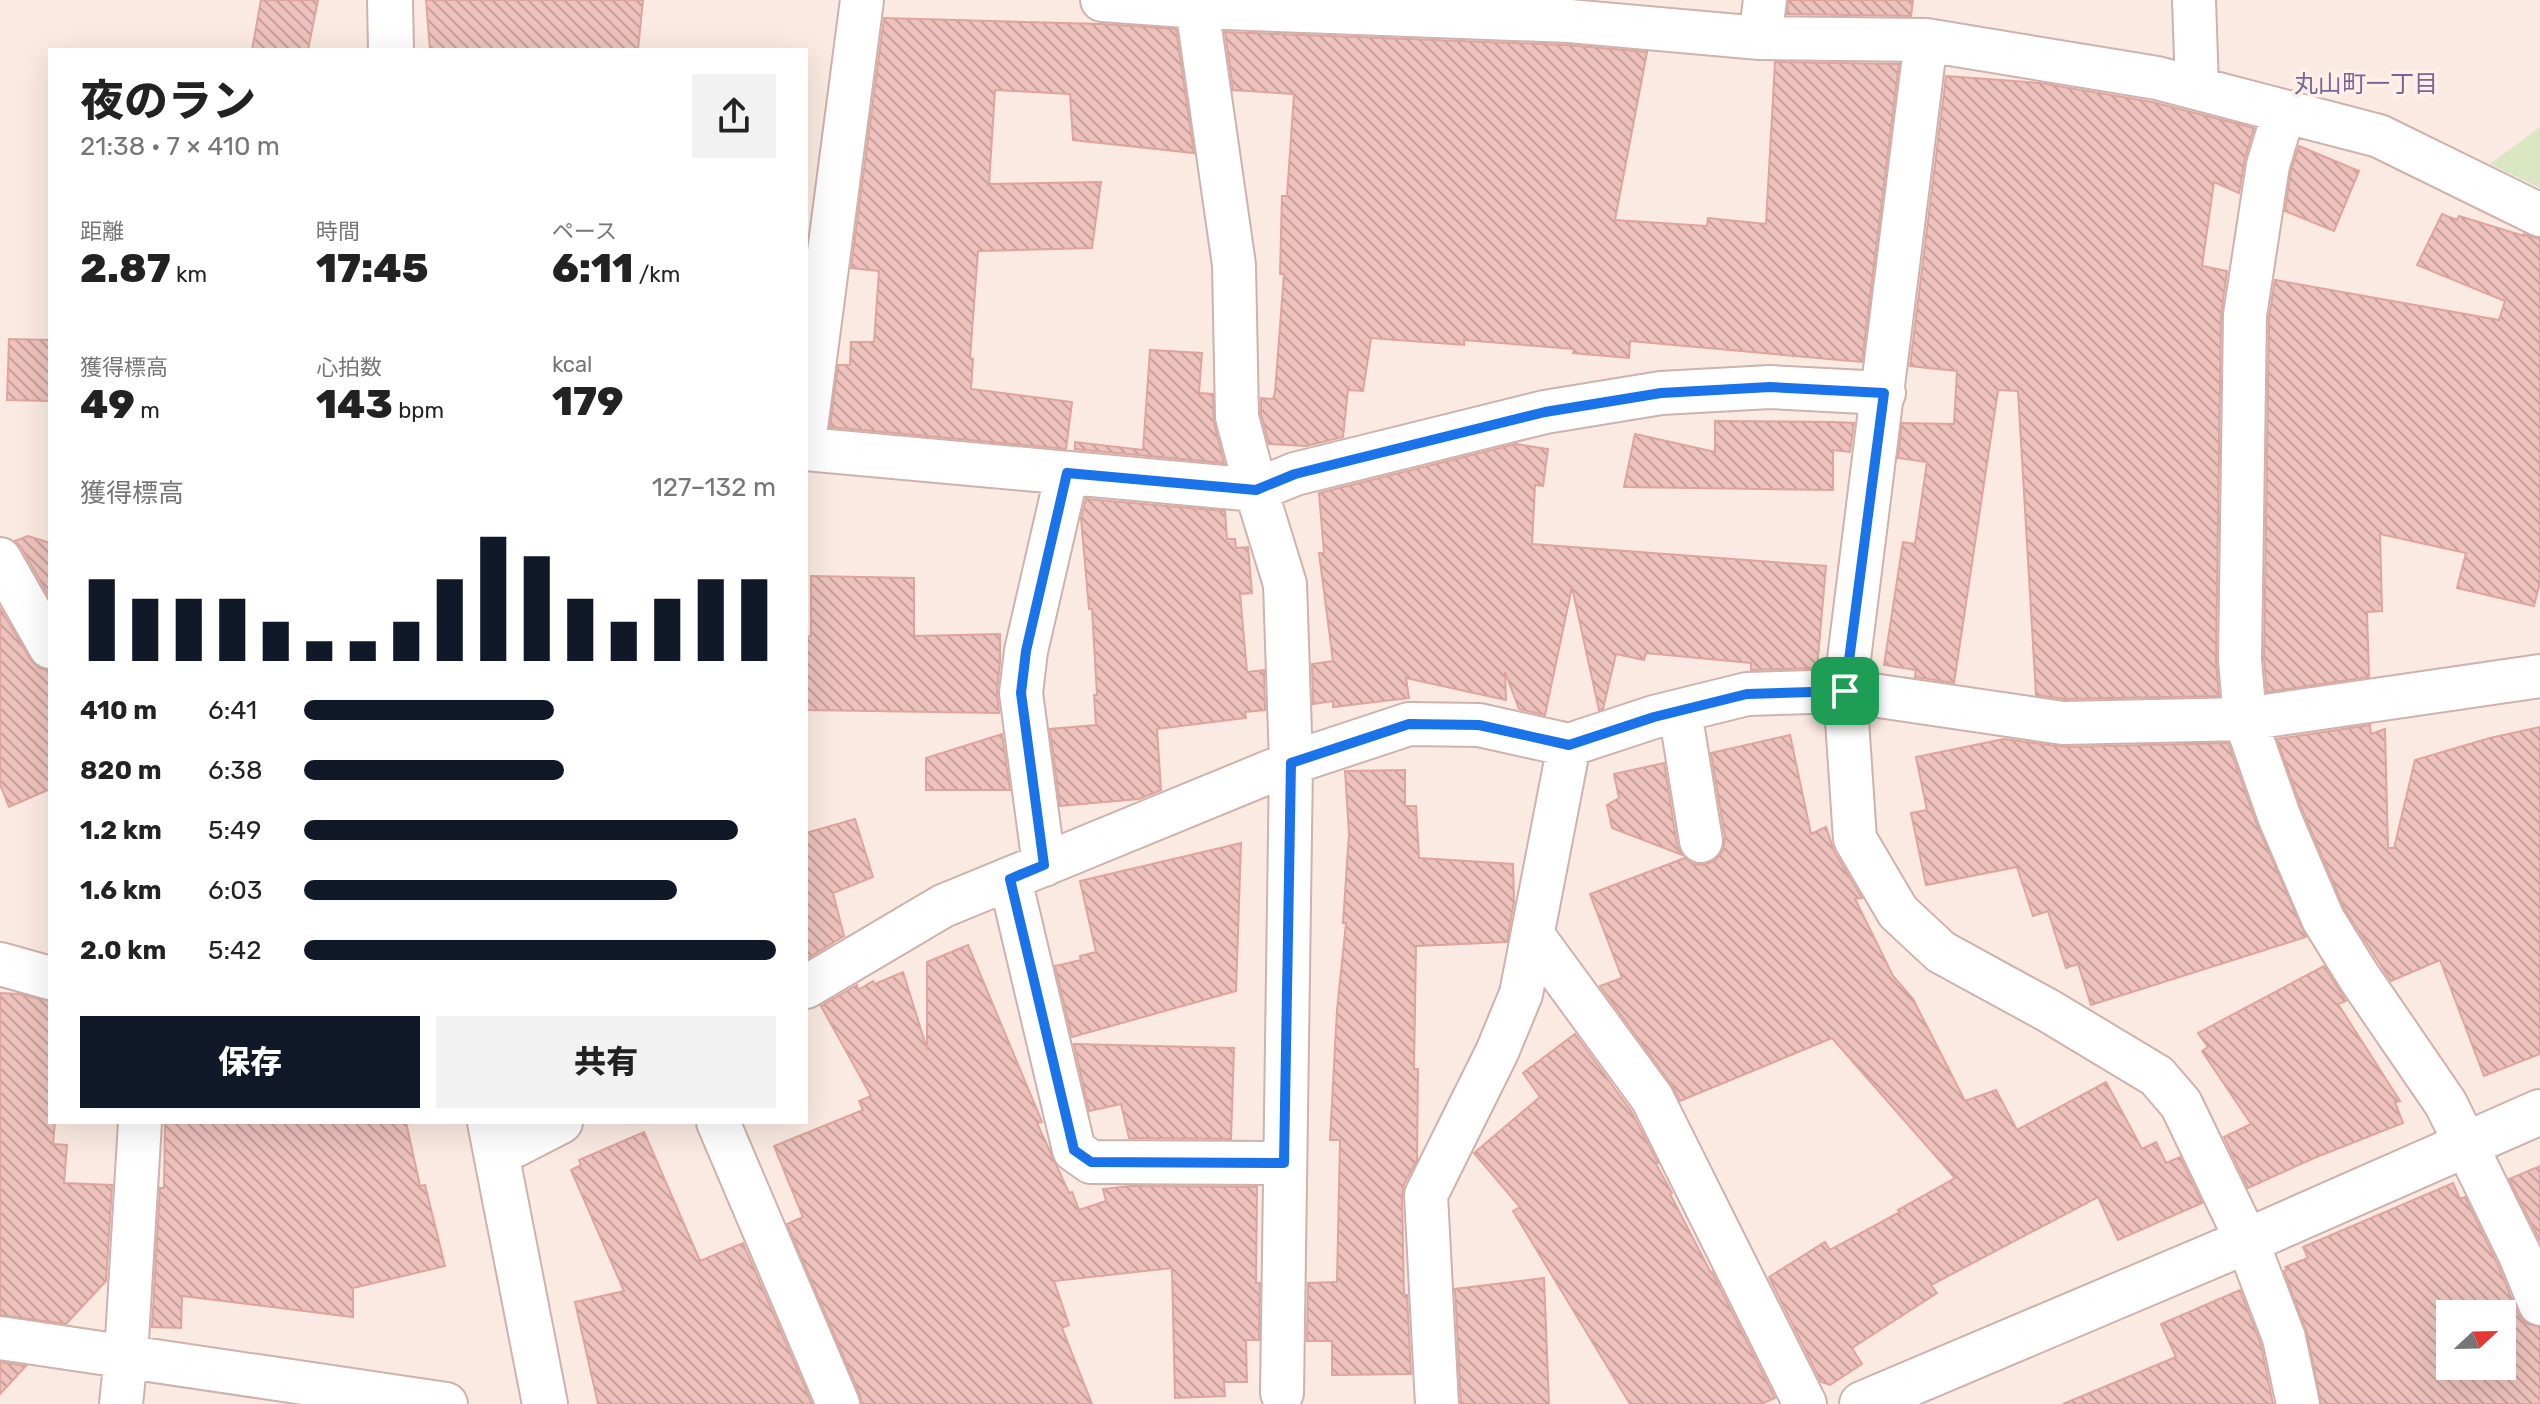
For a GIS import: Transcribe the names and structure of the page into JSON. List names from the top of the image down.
{
  "districts": ["丸山町一丁目"],
  "north": "right",
  "page": {
    "heading": ["夜のラン", "21:38 · 7 × 410 m"],
    "stats": [
      ["距離", "2.87 km"],
      ["時間", "17:45"],
      ["ペース", "6:11 /km"],
      ["獲得標高", "49 m"],
      ["心拍数", "143 bpm"],
      ["kcal", "179"]
    ],
    "chart": ["獲得標高", "127–132 m"],
    "list": [
      {
        "name": "410 m",
        "note": "6:41"
      },
      {
        "name": "820 m",
        "note": "6:38"
      },
      {
        "name": "1.2 km",
        "note": "5:49"
      },
      {
        "name": "1.6 km",
        "note": "6:03"
      },
      {
        "name": "2.0 km",
        "note": "5:42"
      }
    ],
    "buttons": ["保存", "共有"]
  }
}
